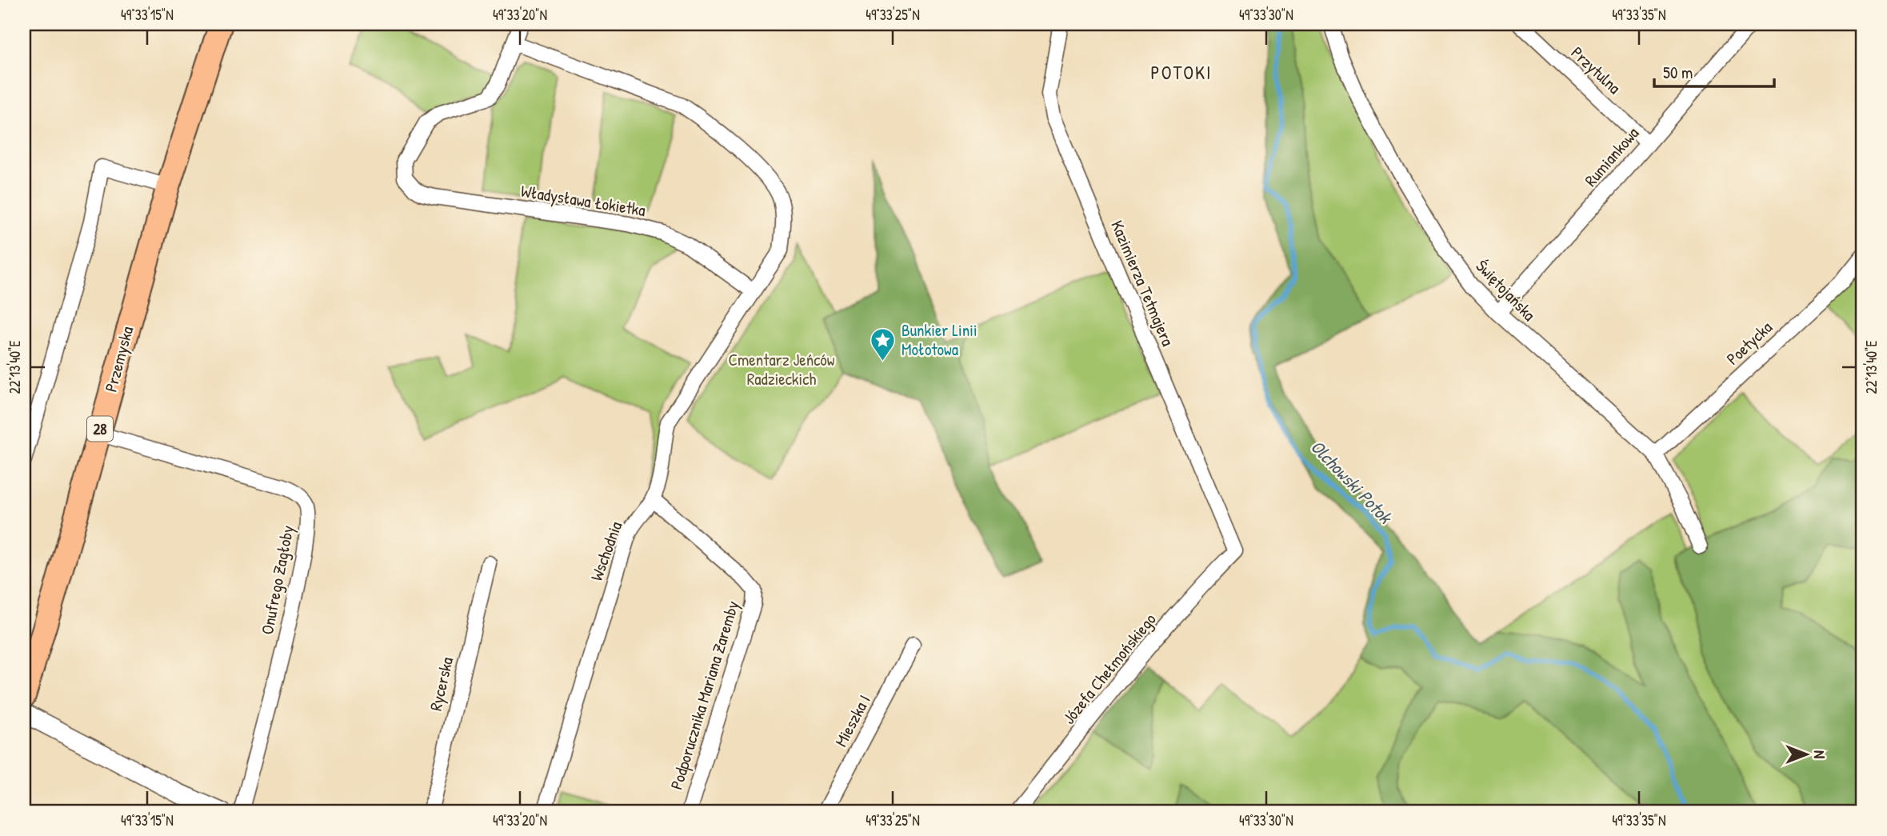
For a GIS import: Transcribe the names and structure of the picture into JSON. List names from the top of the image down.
{
  "streets": {
    "main road": ["Przemyska", "28"],
    "street": [
      "Przytulna",
      "Rumiankowa",
      "Władysława Łokietka",
      "Kazimierza Tetmajera",
      "Świętojańska",
      "Poetycka",
      "Wschodnia",
      "Onufrego Zagłoby",
      "Józefa Chełmońskiego",
      "Rycerska",
      "Podporucznika Mariana Zaremby",
      "Mieszka I"
    ]
  },
  "crossings": [
    ["Przytulna", "Rumiankowa"],
    ["Rumiankowa", "Świętojańska"],
    ["Władysława Łokietka", "Wschodnia"],
    ["Kazimierza Tetmajera", "Józefa Chełmońskiego"],
    ["Świętojańska", "Poetycka"],
    ["Przemyska", "Onufrego Zagłoby"],
    ["Wschodnia", "Podporucznika Mariana Zaremby"]
  ],
  "districts": ["POTOKI"],
  "water": ["Olchowski Potok"],
  "parks": ["Cmentarz Jeńców Radzieckich"],
  "places": {
    "place": ["Bunkier Linii Mołotowa"]
  },
  "scale_bar": "50 m",
  "north": "right",
  "coordinates": [
    "49°33'15\"N",
    "49°33'20\"N",
    "49°33'25\"N",
    "49°33'30\"N",
    "49°33'35\"N",
    "22°13'40\"E"
  ]
}
